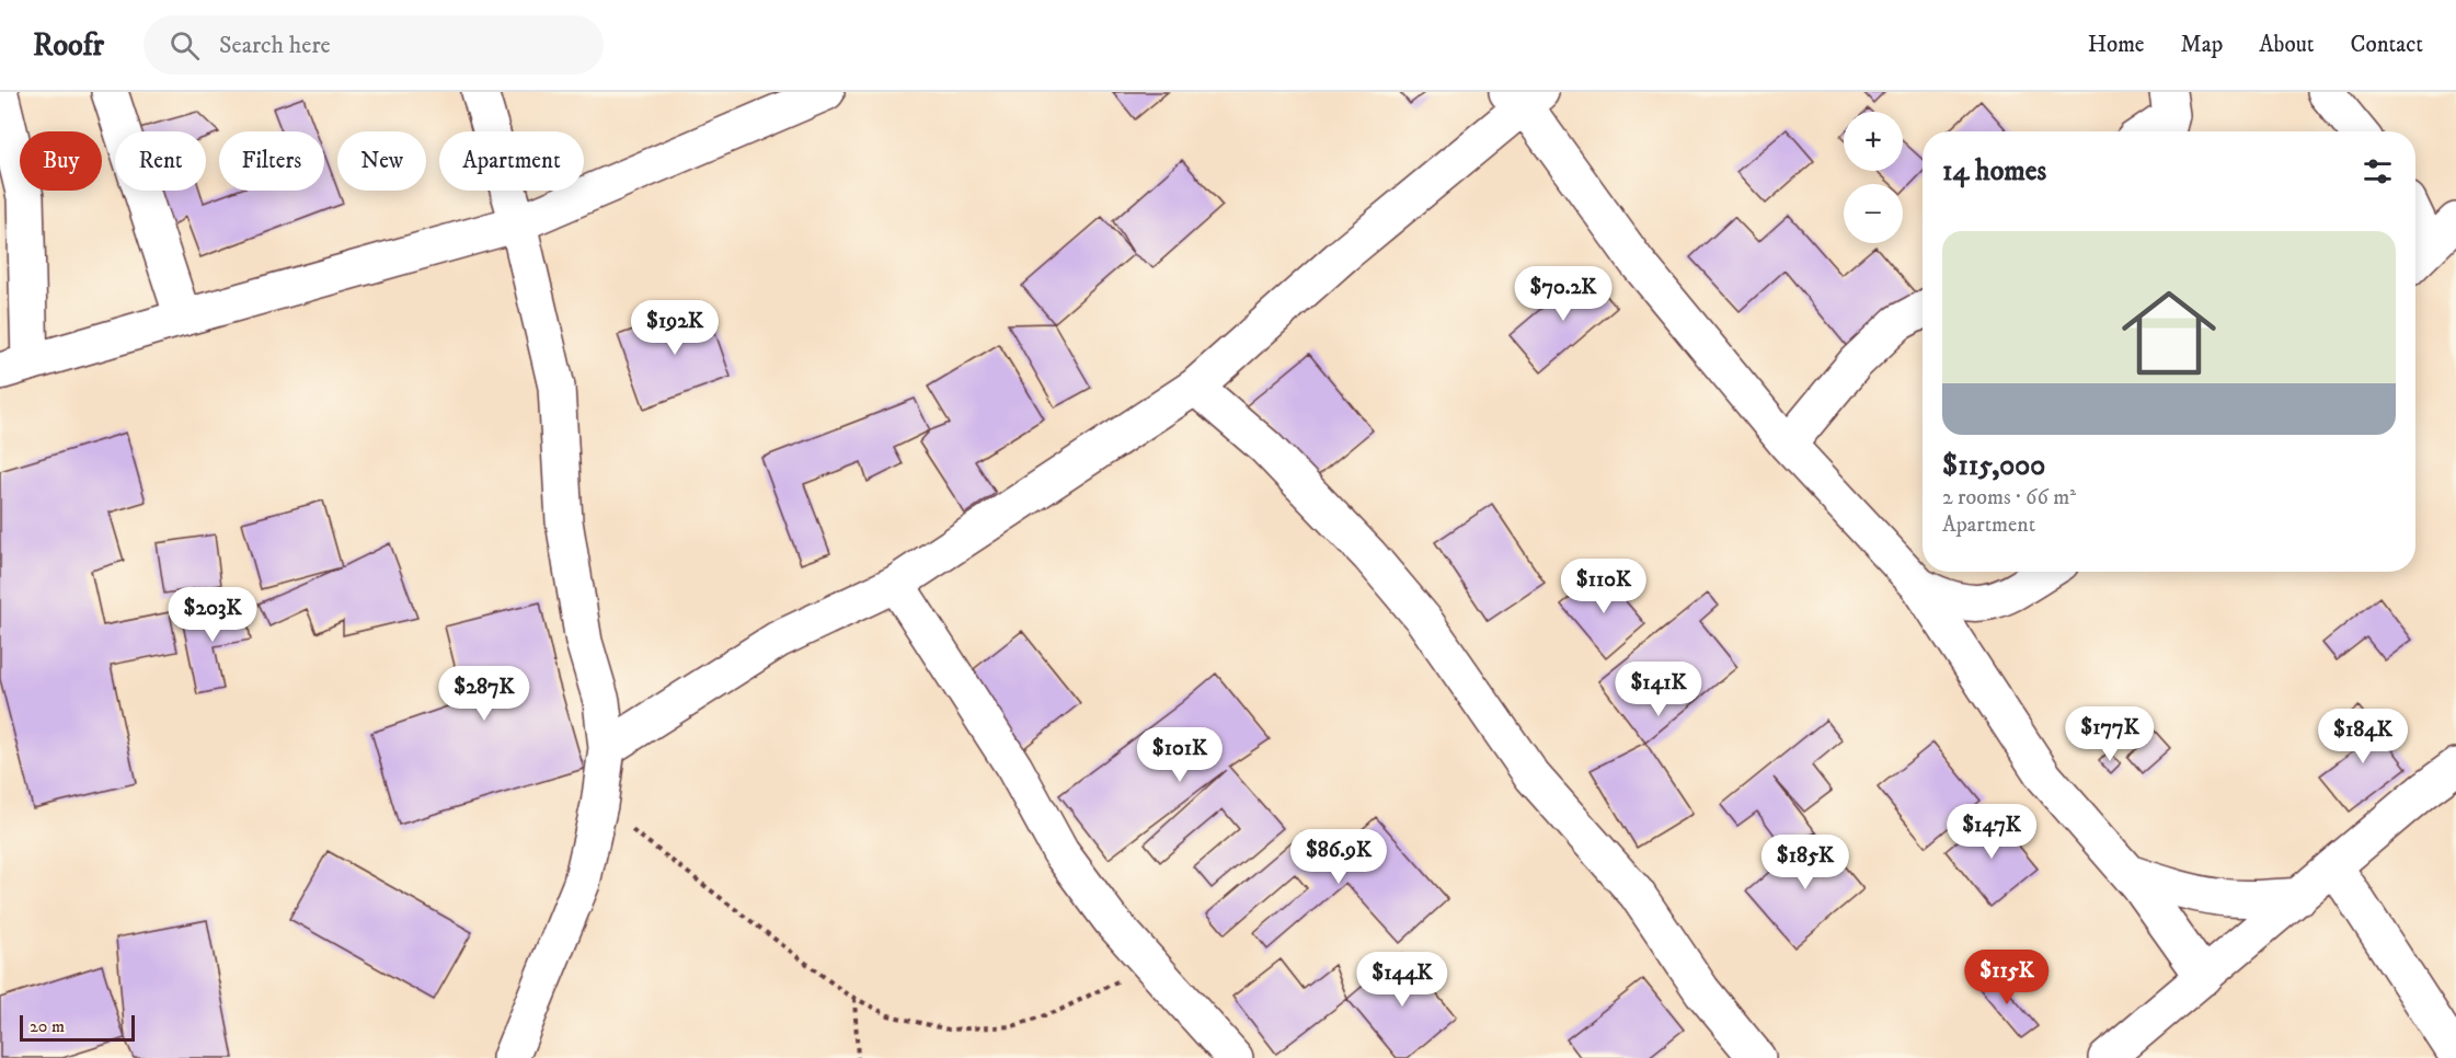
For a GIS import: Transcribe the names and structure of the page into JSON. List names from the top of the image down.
{
  "scale_bar": "20 m",
  "page": {
    "header": "Roofr",
    "search": "Search here",
    "nav": [
      "Home",
      "Map",
      "About",
      "Contact"
    ],
    "map_buttons": ["+", "−"],
    "chip": [
      "Buy",
      "Rent",
      "Filters",
      "New",
      "Apartment"
    ],
    "heading": "14 homes",
    "list": [
      {
        "name": "$115,000",
        "note": "2 rooms · 66 m² · Apartment"
      }
    ],
    "price": [
      "$70.2K",
      "$192K",
      "$110K",
      "$203K",
      "$141K",
      "$287K",
      "$177K",
      "$184K",
      "$101K",
      "$147K",
      "$86.9K",
      "$185K",
      "$115K",
      "$144K"
    ],
    "scale": "20 m"
  }
}
